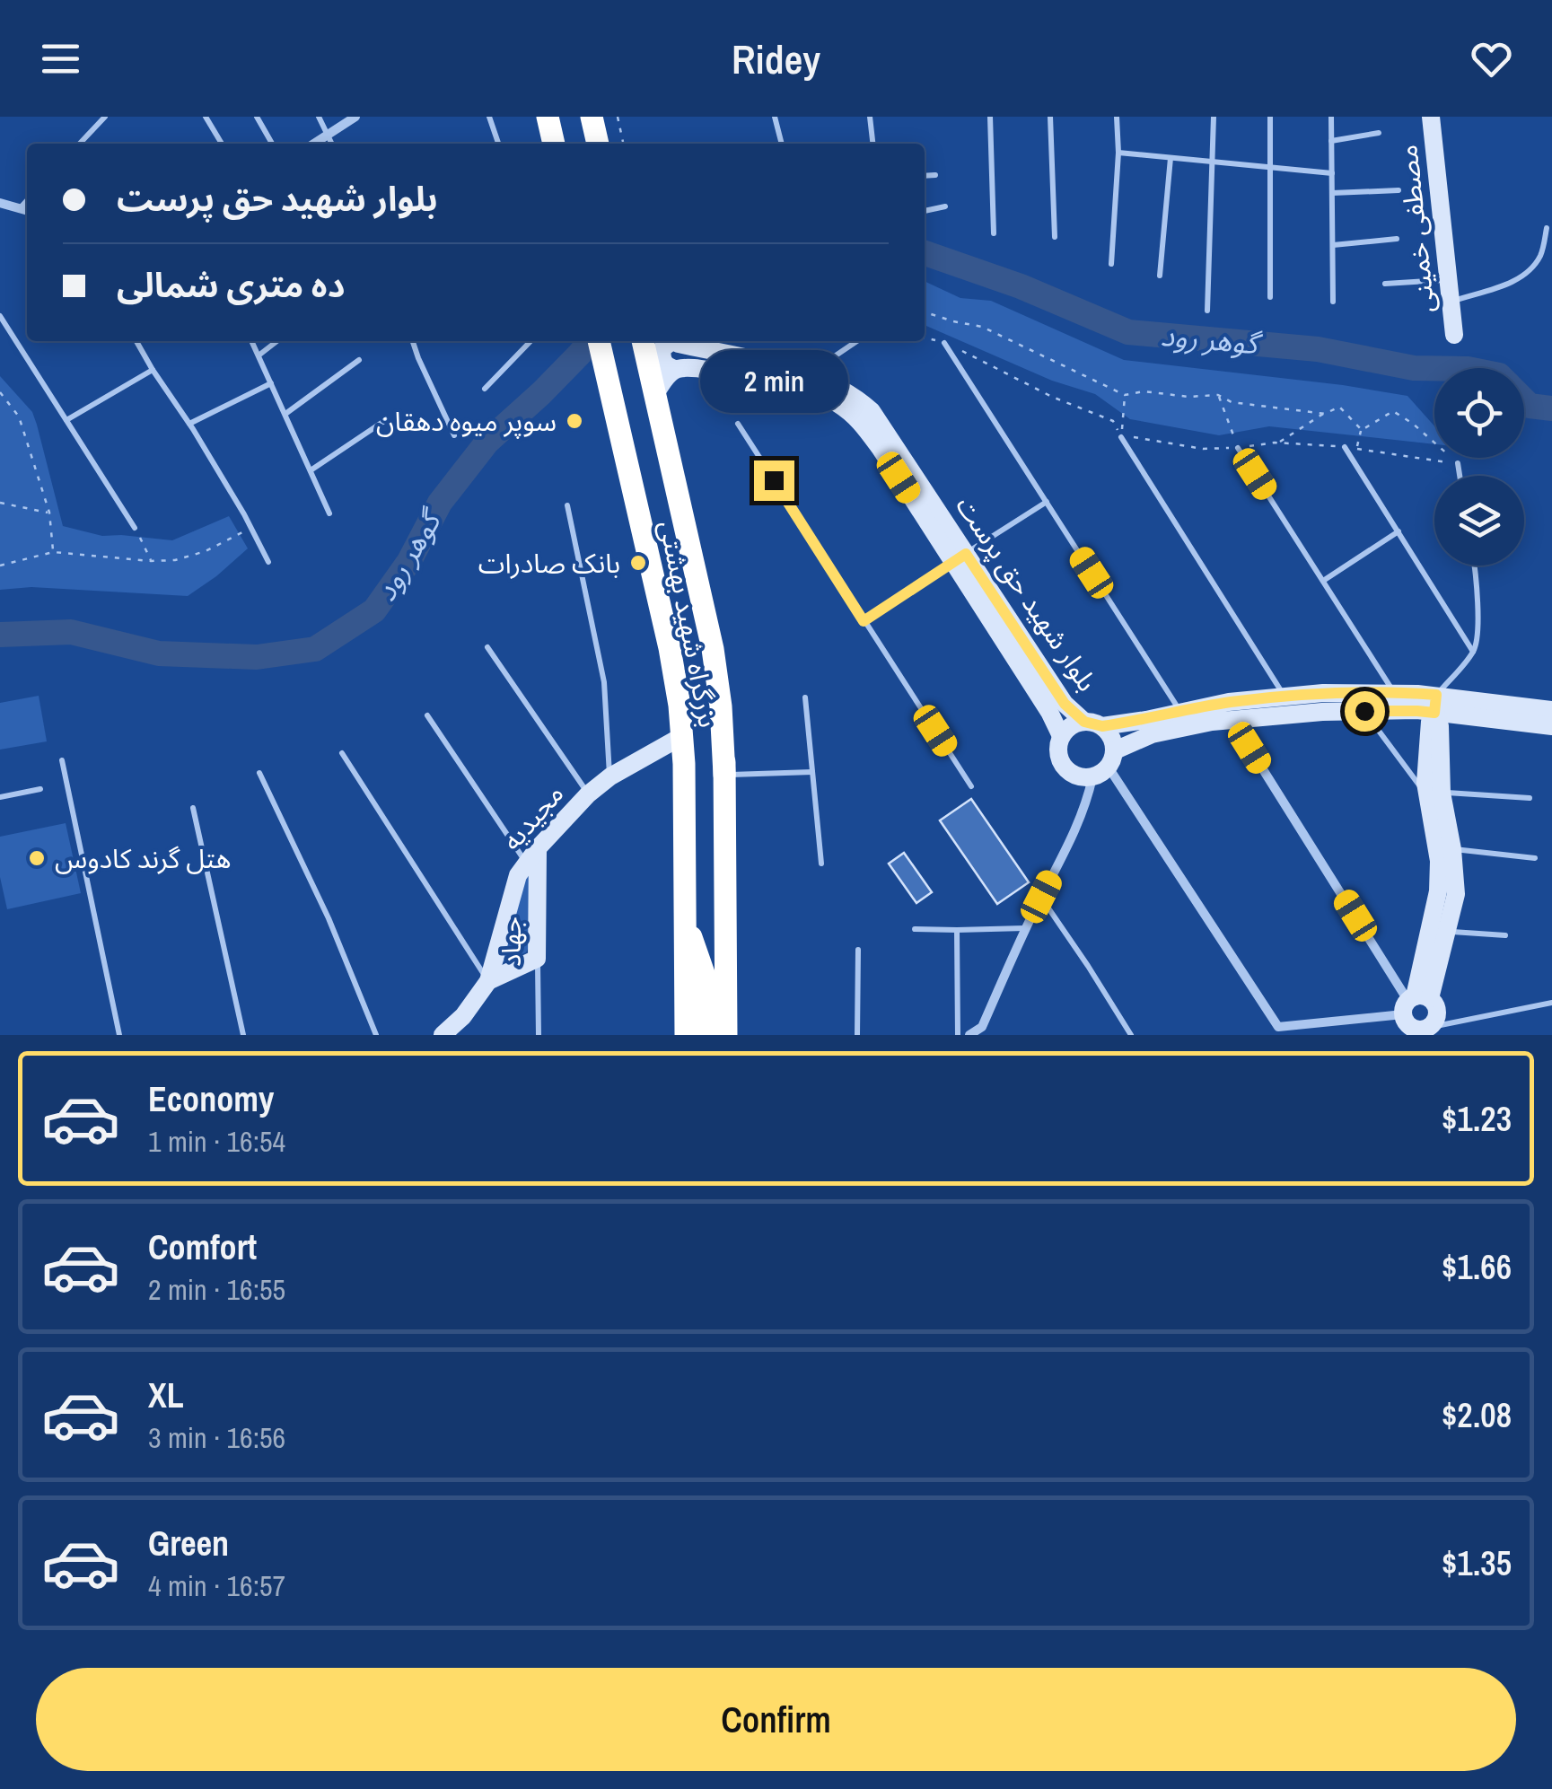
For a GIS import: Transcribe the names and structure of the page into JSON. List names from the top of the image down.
{
  "streets": {
    "highway": ["بزرگراه شهید بهشتی"],
    "street": [
      "مصطفی خمینی",
      "بلوار شهید حق پرست",
      "مجیدیه",
      "جهاد"
    ]
  },
  "crossings": [
    ["بزرگراه شهید بهشتی", "مجیدیه"],
    ["مجیدیه", "جهاد"]
  ],
  "water": ["گوهر رود"],
  "places": ["سوپر میوه دهقان", "بانک صادرات", "هتل گرند کادوس"],
  "page": {
    "header": "Ridey",
    "banner": ["بلوار شهید حق پرست", "ده متری شمالی"],
    "bubble": "2 min",
    "list": [
      {
        "name": "Economy",
        "note": "1 min · 16:54",
        "value": "$1.23"
      },
      {
        "name": "Comfort",
        "note": "2 min · 16:55",
        "value": "$1.66"
      },
      {
        "name": "XL",
        "note": "3 min · 16:56",
        "value": "$2.08"
      },
      {
        "name": "Green",
        "note": "4 min · 16:57",
        "value": "$1.35"
      }
    ],
    "buttons": "Confirm"
  }
}
